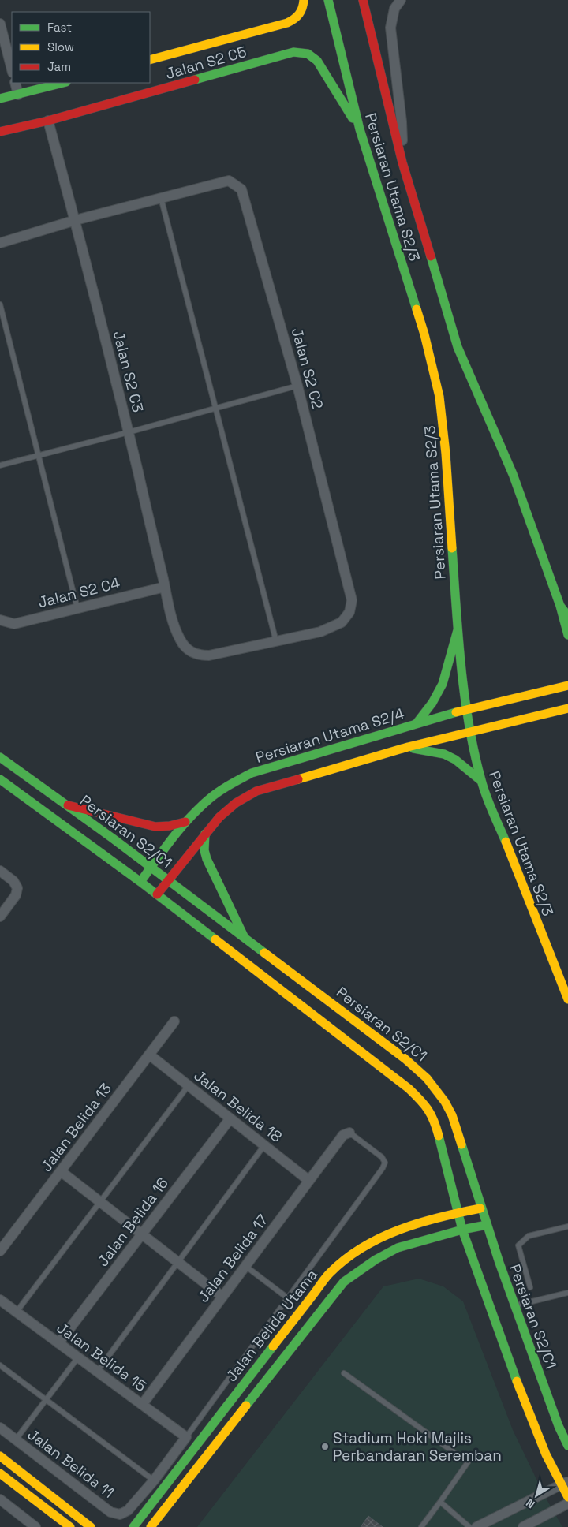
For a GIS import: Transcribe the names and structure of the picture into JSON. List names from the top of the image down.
{
  "streets": {
    "main road": [
      "Jalan S2 C5",
      "Persiaran Utama S2/3",
      "Persiaran Utama S2/4",
      "Persiaran S2/C1",
      "Jalan Belida Utama"
    ],
    "street": [
      "Jalan S2 C2",
      "Jalan S2 C3",
      "Jalan S2 C4",
      "Jalan Belida 18",
      "Jalan Belida 13",
      "Jalan Belida 16",
      "Jalan Belida 17",
      "Jalan Belida 15",
      "Jalan Belida 11"
    ]
  },
  "crossings": [
    ["Jalan S2 C5", "Persiaran Utama S2/3"],
    ["Jalan S2 C5", "Jalan S2 C3"],
    ["Persiaran Utama S2/3", "Persiaran Utama S2/4"],
    ["Jalan S2 C2", "Jalan S2 C3"],
    ["Jalan S2 C3", "Jalan S2 C4"],
    ["Persiaran Utama S2/4", "Persiaran S2/C1"],
    ["Persiaran S2/C1", "Jalan Belida Utama"],
    ["Jalan Belida 18", "Jalan Belida 13"],
    ["Jalan Belida 18", "Jalan Belida 16"],
    ["Jalan Belida 18", "Jalan Belida 17"],
    ["Jalan Belida 16", "Jalan Belida 15"],
    ["Jalan Belida 17", "Jalan Belida 15"],
    ["Jalan Belida 15", "Jalan Belida 11"]
  ],
  "places": ["Stadium Hoki Majlis Perbandaran Seremban"],
  "legend": ["Fast", "Slow", "Jam"],
  "north": "bottom left"
}
